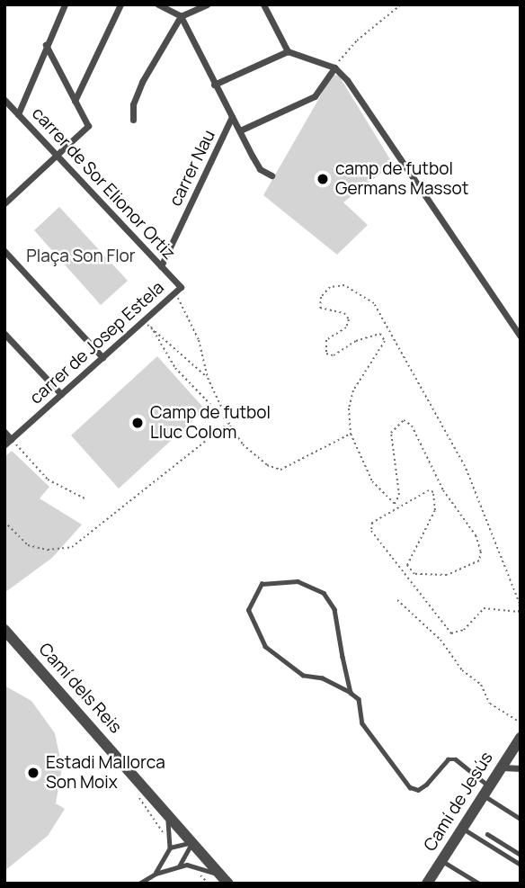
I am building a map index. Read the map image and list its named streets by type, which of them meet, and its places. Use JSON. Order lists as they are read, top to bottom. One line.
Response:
{"streets":{"street":["carrer Nau","carrer de Sor Elionor Ortiz","carrer de Josep Estela","Camí dels Reis","Camí de Jesús"]},"crossings":[["carrer Nau","carrer de Sor Elionor Ortiz"],["carrer de Sor Elionor Ortiz","carrer de Josep Estela"]],"parks":["Plaça Son Flor"],"places":["camp de futbol Germans Massot","Camp de futbol Lluc Colom","Estadi Mallorca Son Moix"]}
